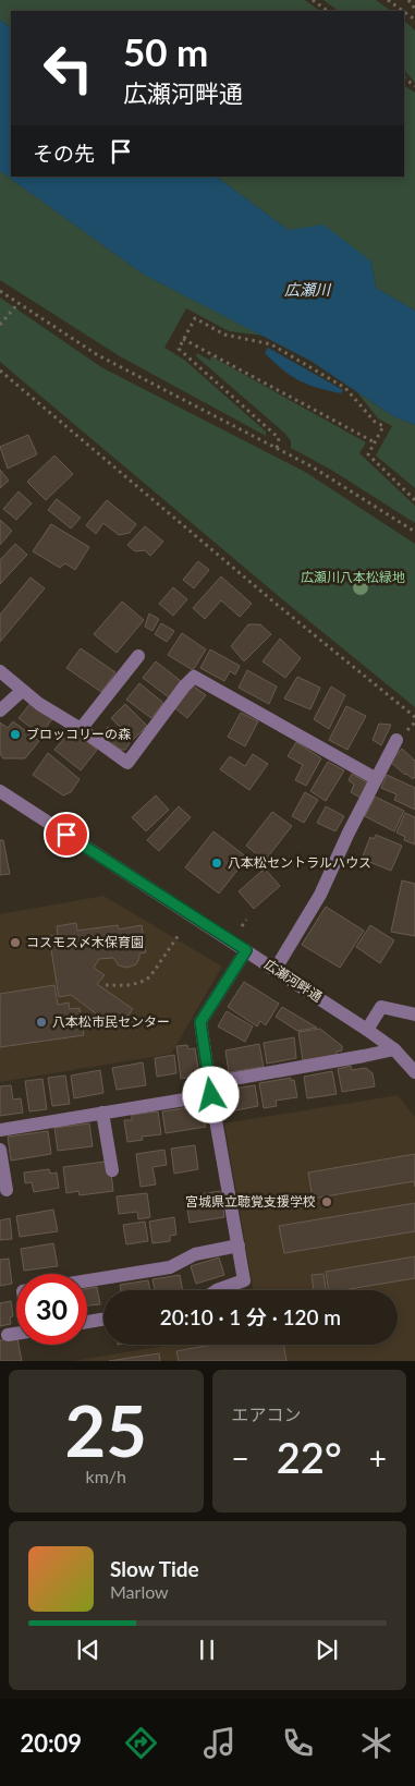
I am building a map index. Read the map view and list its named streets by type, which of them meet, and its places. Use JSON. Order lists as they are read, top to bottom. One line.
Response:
{"streets":{"street":["広瀬河畔通"]},"water":["広瀬川"],"parks":["広瀬川八本松緑地"],"places":["ブロッコリーの森","八本松セントラルハウス","コスモス〆木保育園","八本松市民センター","宮城県立聴覚支援学校"],"page":{"turn":["50 m","広瀬河畔通"],"then":"その先","limit":"30","trip":"20:10 · 1 分 · 120 m","tile":[["25","km/h"],"エアコン"],"heat":["−","22°","+"],"song":["Slow Tide","Marlow"],"tabs":"20:09"}}
